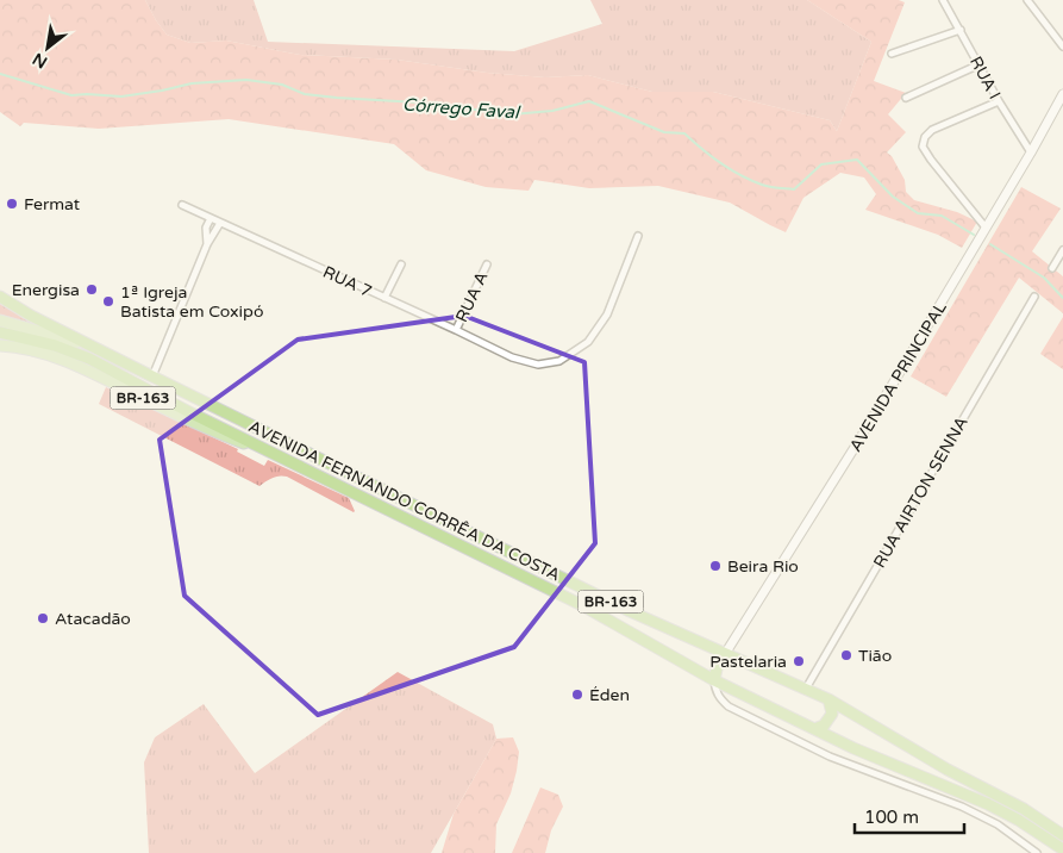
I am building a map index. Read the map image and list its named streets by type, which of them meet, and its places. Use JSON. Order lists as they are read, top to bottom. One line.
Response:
{"streets":{"highway":["BR-163","AVENIDA FERNANDO CORRÊA DA COSTA"],"street":["RUA I","RUA 7","RUA A","AVENIDA PRINCIPAL","RUA AIRTON SENNA"]},"crossings":[["RUA I","AVENIDA PRINCIPAL"],["RUA 7","RUA A"],["AVENIDA PRINCIPAL","AVENIDA FERNANDO CORRÊA DA COSTA"],["BR-163","AVENIDA FERNANDO CORRÊA DA COSTA"],["RUA AIRTON SENNA","AVENIDA FERNANDO CORRÊA DA COSTA"]],"water":["Córrego Faval"],"places":["Fermat","Energisa","1ª Igreja Batista em Coxipó","Beira Rio","Atacadão","Tião","Pastelaria","Éden"],"scale_bar":"100 m","north":"bottom left"}
